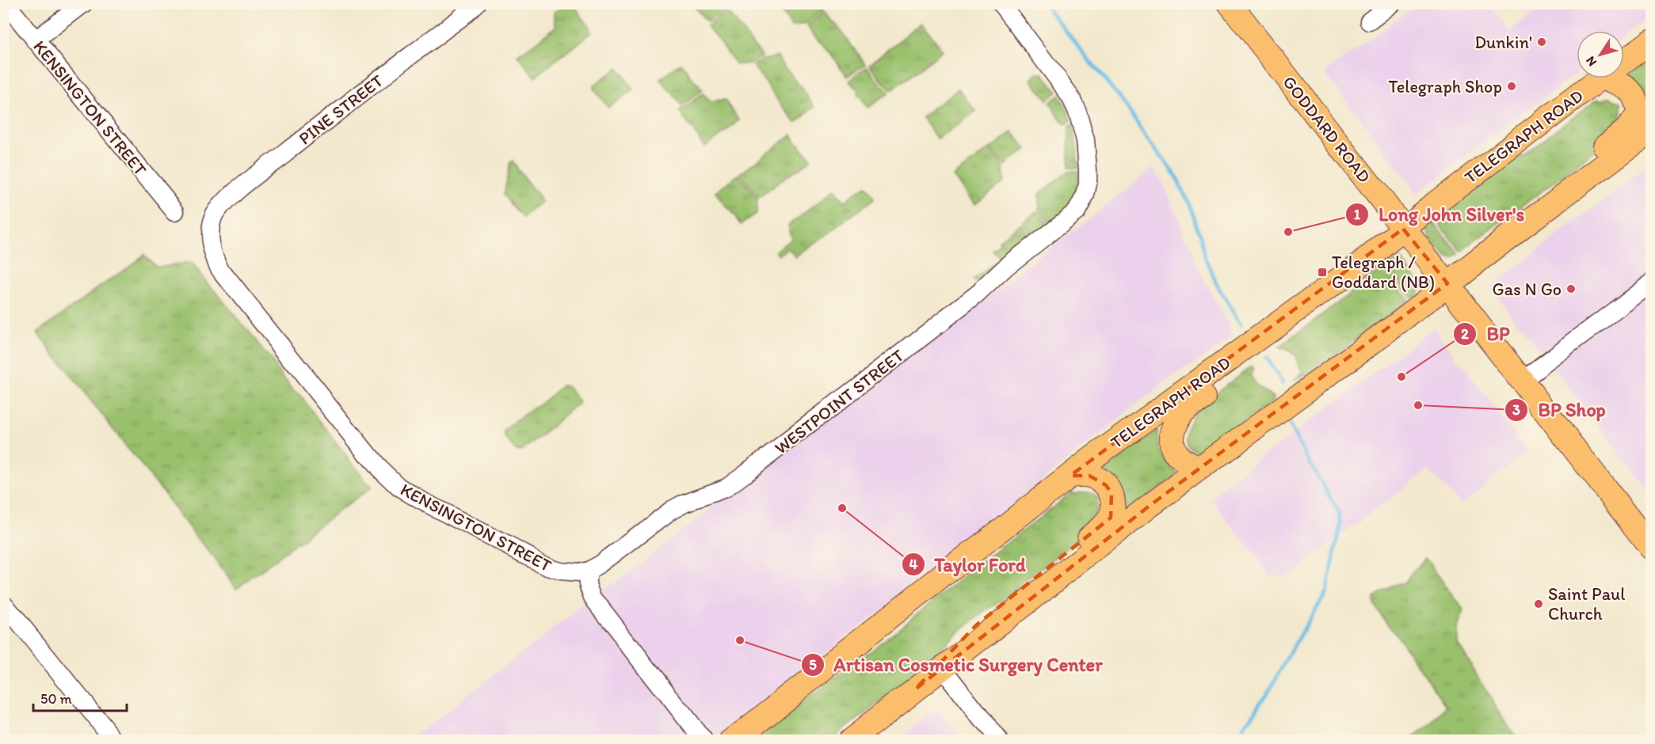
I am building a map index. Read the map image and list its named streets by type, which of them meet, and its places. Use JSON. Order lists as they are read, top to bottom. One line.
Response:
{"streets":{"main road":["GODDARD ROAD","TELEGRAPH ROAD"],"street":["KENSINGTON STREET","PINE STREET","WESTPOINT STREET"]},"crossings":[["KENSINGTON STREET","PINE STREET"],["KENSINGTON STREET","WESTPOINT STREET"],["GODDARD ROAD","TELEGRAPH ROAD"]],"places":{"other":["Dunkin'","Telegraph Shop","Long John Silver's","Gas N Go","BP","BP Shop","Taylor Ford","Saint Paul Church","Artisan Cosmetic Surgery Center"],"transit":["Telegraph / Goddard (NB)"]},"scale_bar":"50 m","north":"bottom left"}
